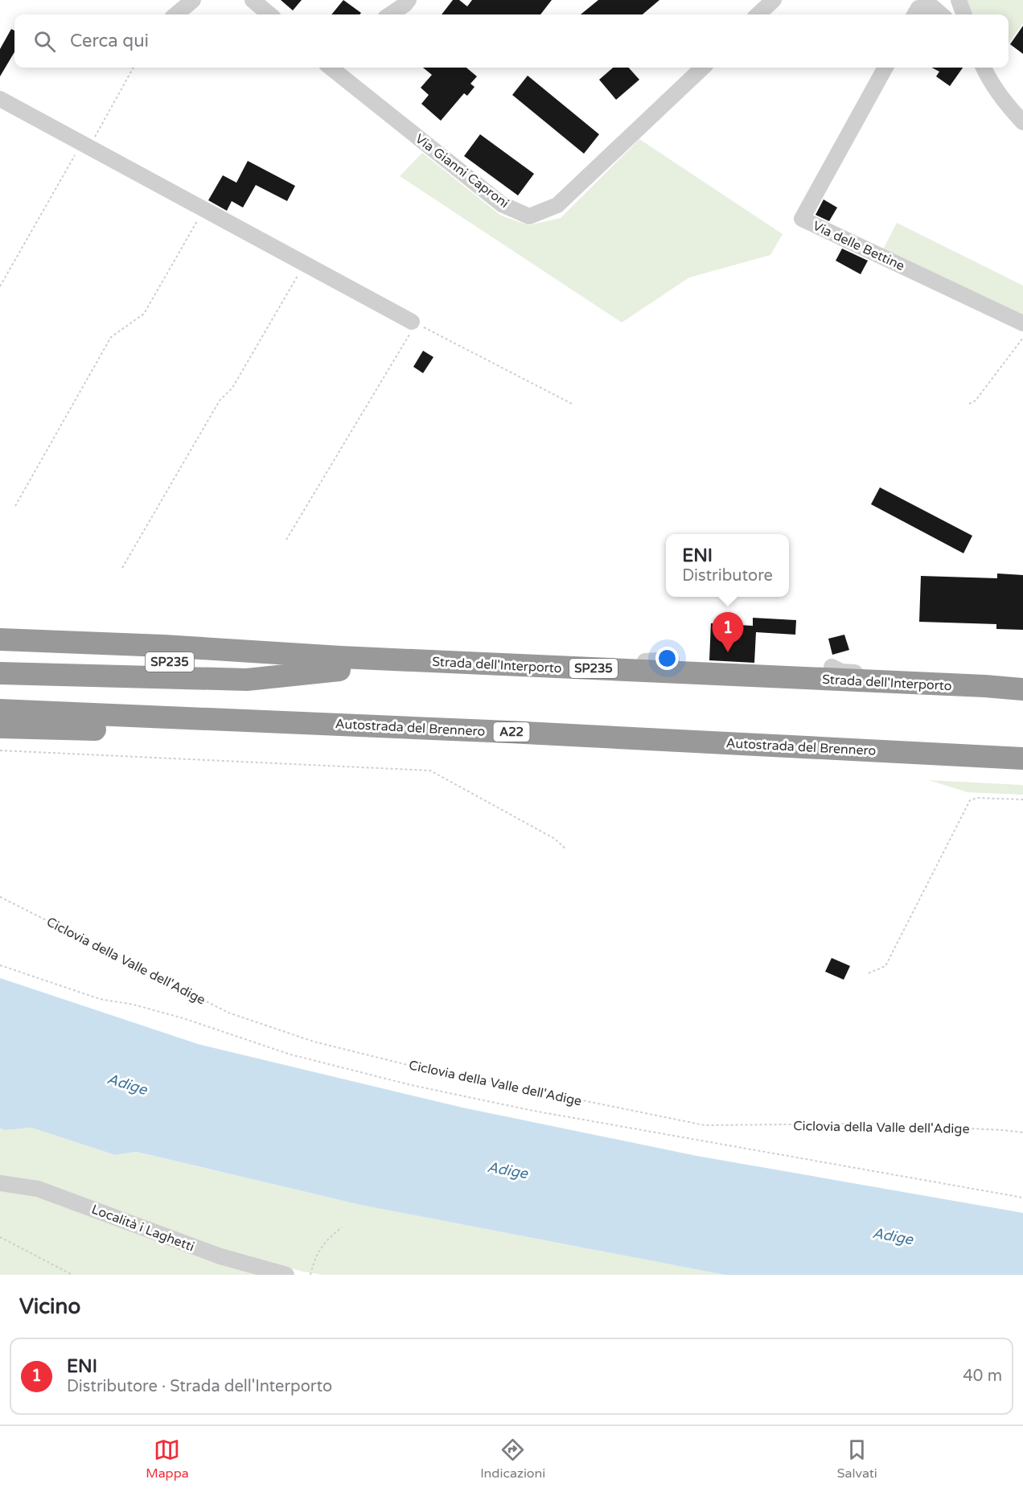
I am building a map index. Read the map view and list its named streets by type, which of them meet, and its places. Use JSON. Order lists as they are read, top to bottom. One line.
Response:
{"streets":{"highway":["SP235","Strada dell'Interporto","Autostrada del Brennero","A22"],"street":["Via Gianni Caproni","Via delle Bettine","Località i Laghetti"],"path":["Ciclovia della Valle dell'Adige"]},"water":["Adige"],"page":{"search":"Cerca qui","popup":["ENI","Distributore"],"pins":"1","heading":"Vicino","list":[{"mark":"1","name":"ENI","note":"Distributore · Strada dell'Interporto","value":"40 m"}],"nav":["Mappa","Indicazioni","Salvati"]}}
